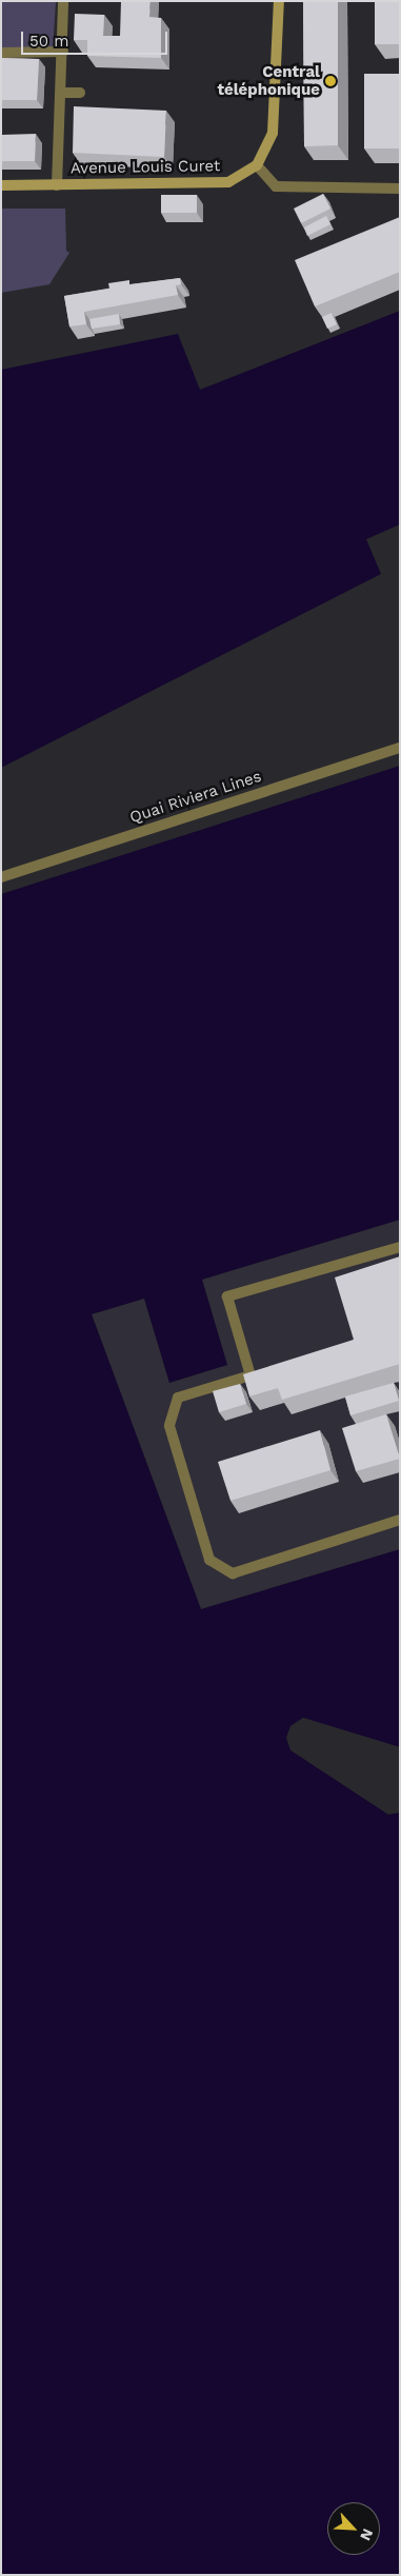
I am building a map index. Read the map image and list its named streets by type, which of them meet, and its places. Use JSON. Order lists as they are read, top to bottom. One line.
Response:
{"streets":{"main road":["Avenue Louis Curet"],"street":["Quai Riviera Lines"]},"places":["Central téléphonique"],"scale_bar":"50 m","north":"bottom right"}
